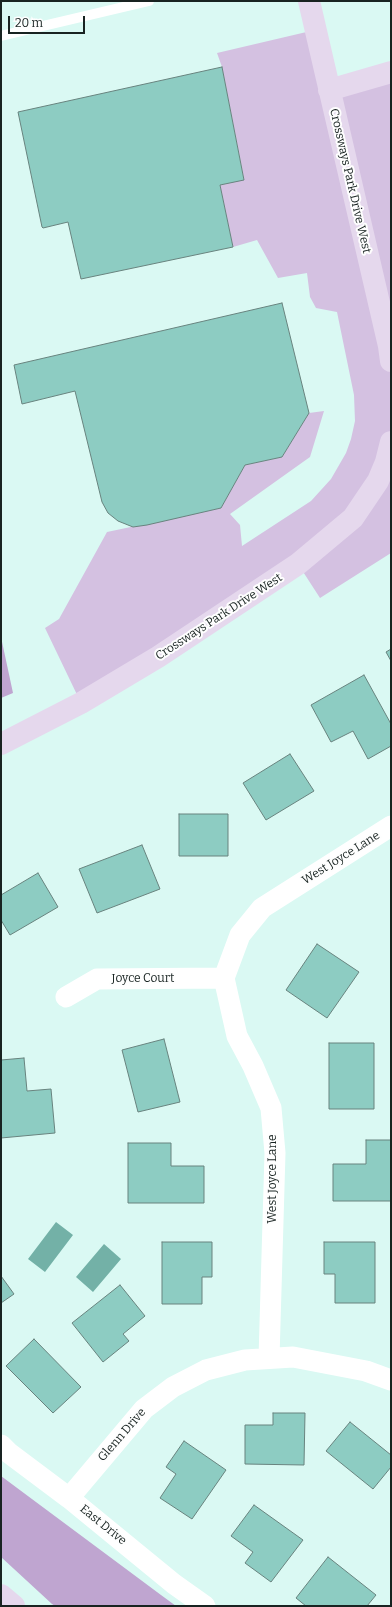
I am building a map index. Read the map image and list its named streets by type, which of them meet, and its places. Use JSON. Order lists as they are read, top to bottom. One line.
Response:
{"streets":{"street":["Crossways Park Drive West","West Joyce Lane","Joyce Court","Glenn Drive","East Drive"]},"crossings":[["West Joyce Lane","Joyce Court"],["West Joyce Lane","Glenn Drive"],["Glenn Drive","East Drive"]],"scale_bar":"20 m"}
